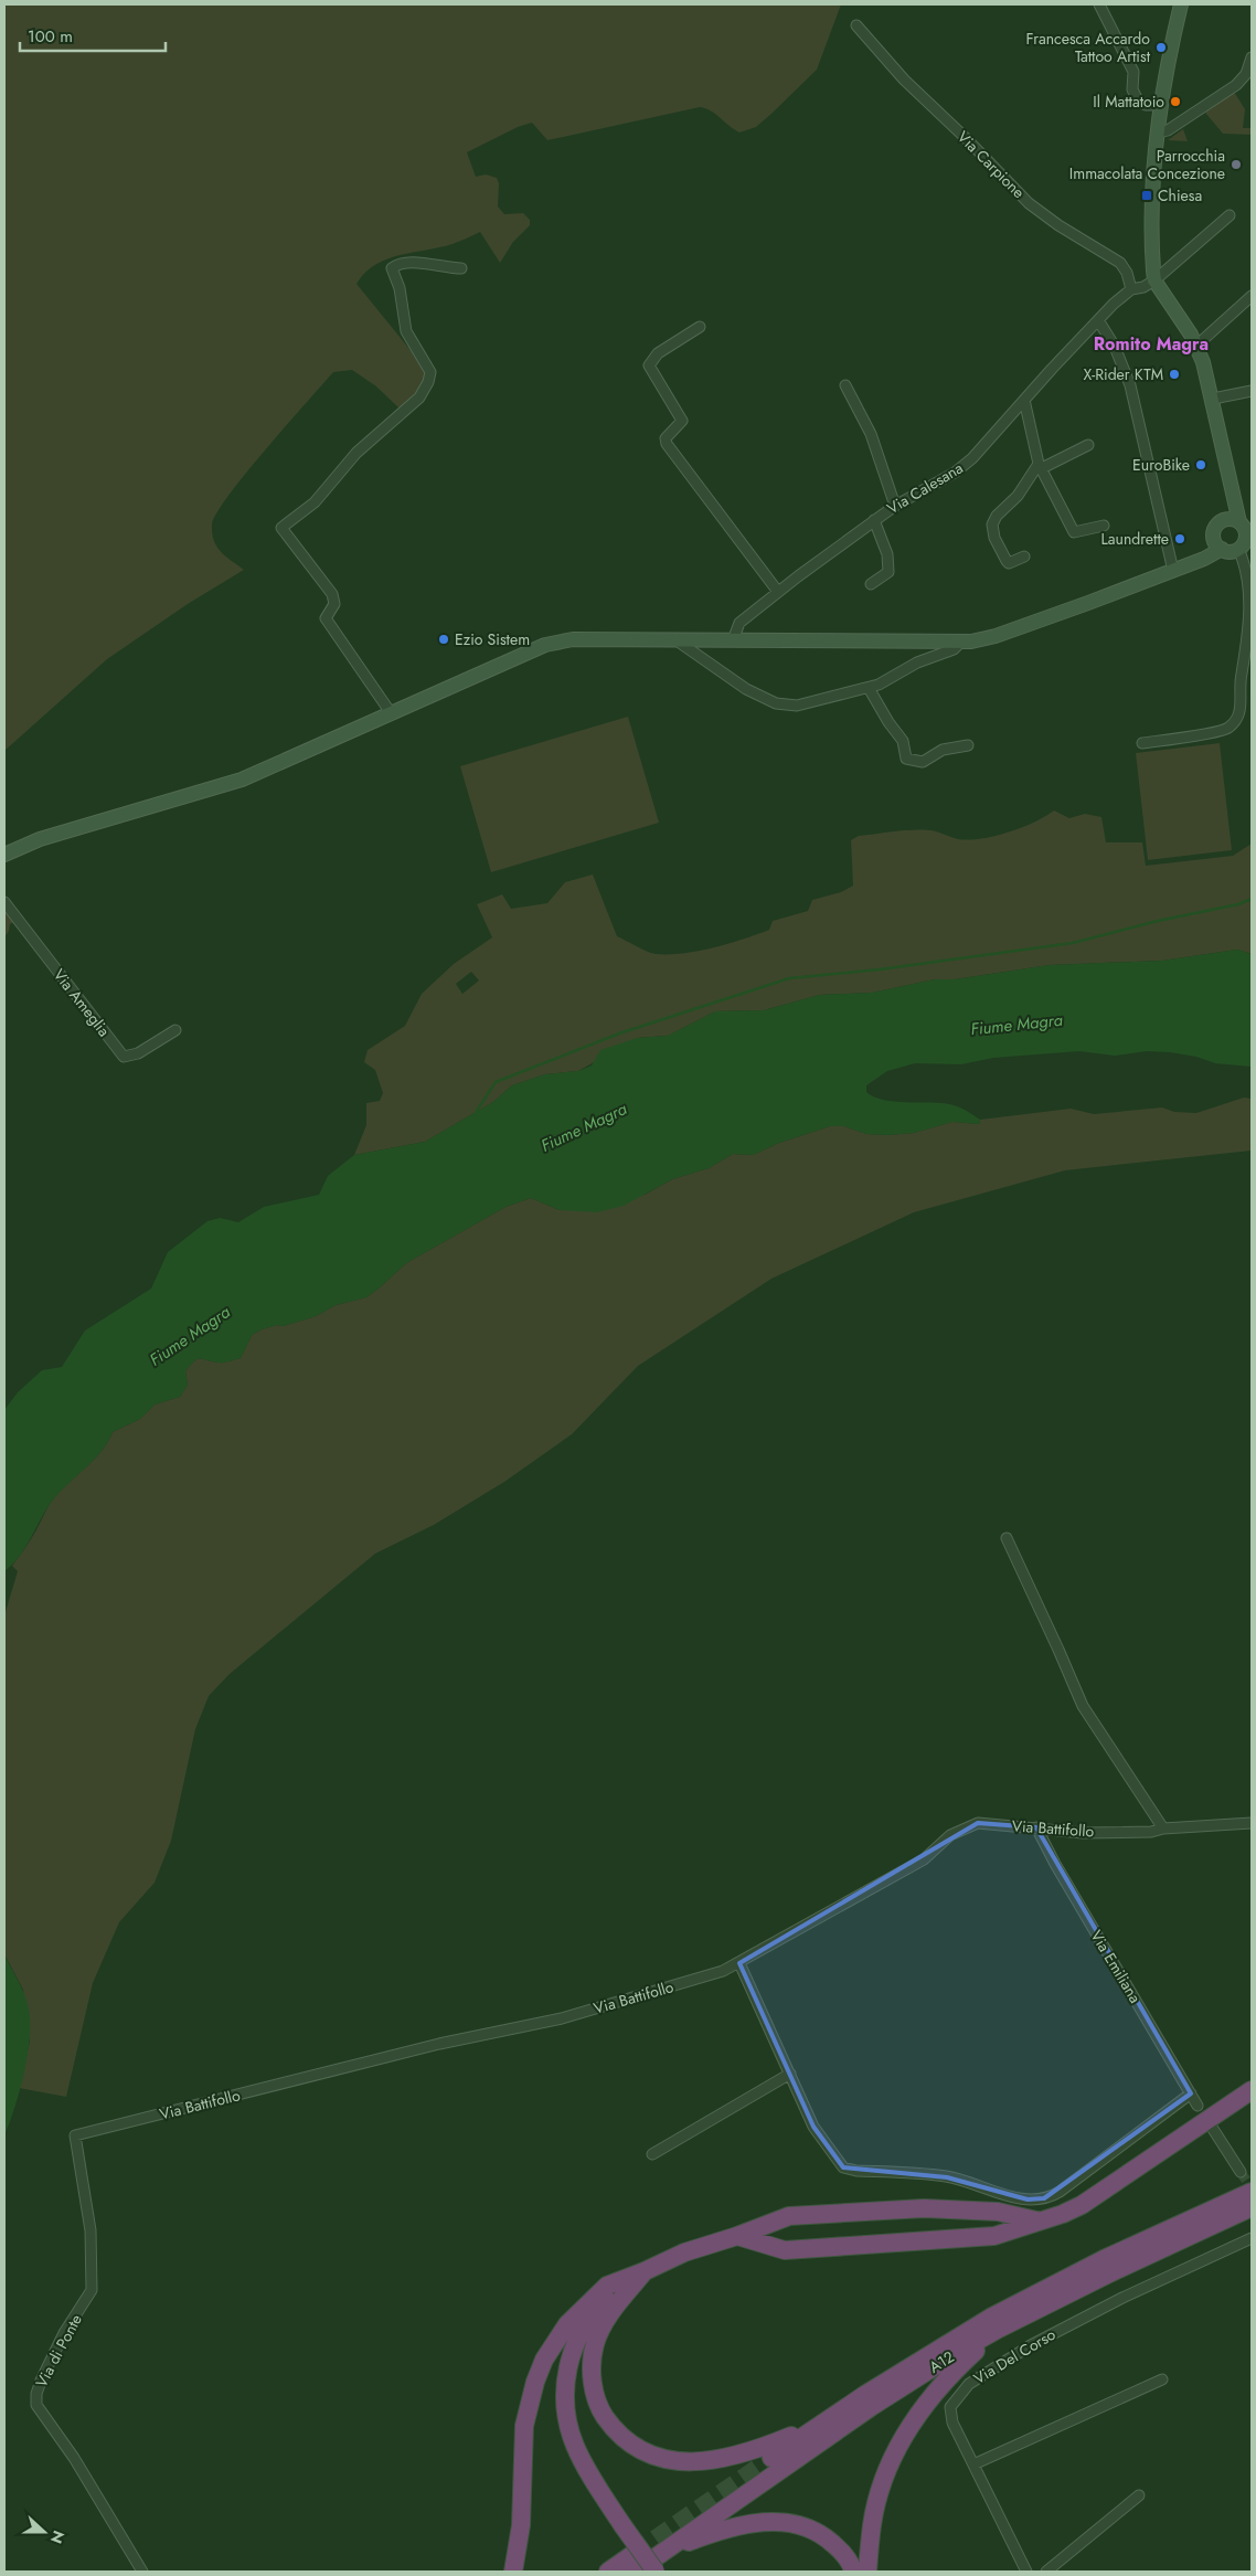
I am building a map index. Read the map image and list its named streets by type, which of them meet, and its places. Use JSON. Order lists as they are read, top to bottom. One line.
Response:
{"streets":{"highway":["A12"],"street":["Via Carpione","Via Calesana","Via Ameglia","Via Battifollo","Via Emiliana","Via di Ponte","Via Del Corso"]},"crossings":[["Via Carpione","Via Calesana"],["Via Battifollo","Via Emiliana"],["Via Battifollo","Via di Ponte"]],"districts":["Romito Magra"],"water":["Fiume Magra"],"places":{"other":["Francesca Accardo Tattoo Artist","Il Mattatoio","Parrocchia Immacolata Concezione","X-Rider KTM","EuroBike","Laundrette","Ezio Sistem"],"transit":["Chiesa"]},"scale_bar":"100 m","north":"right"}
